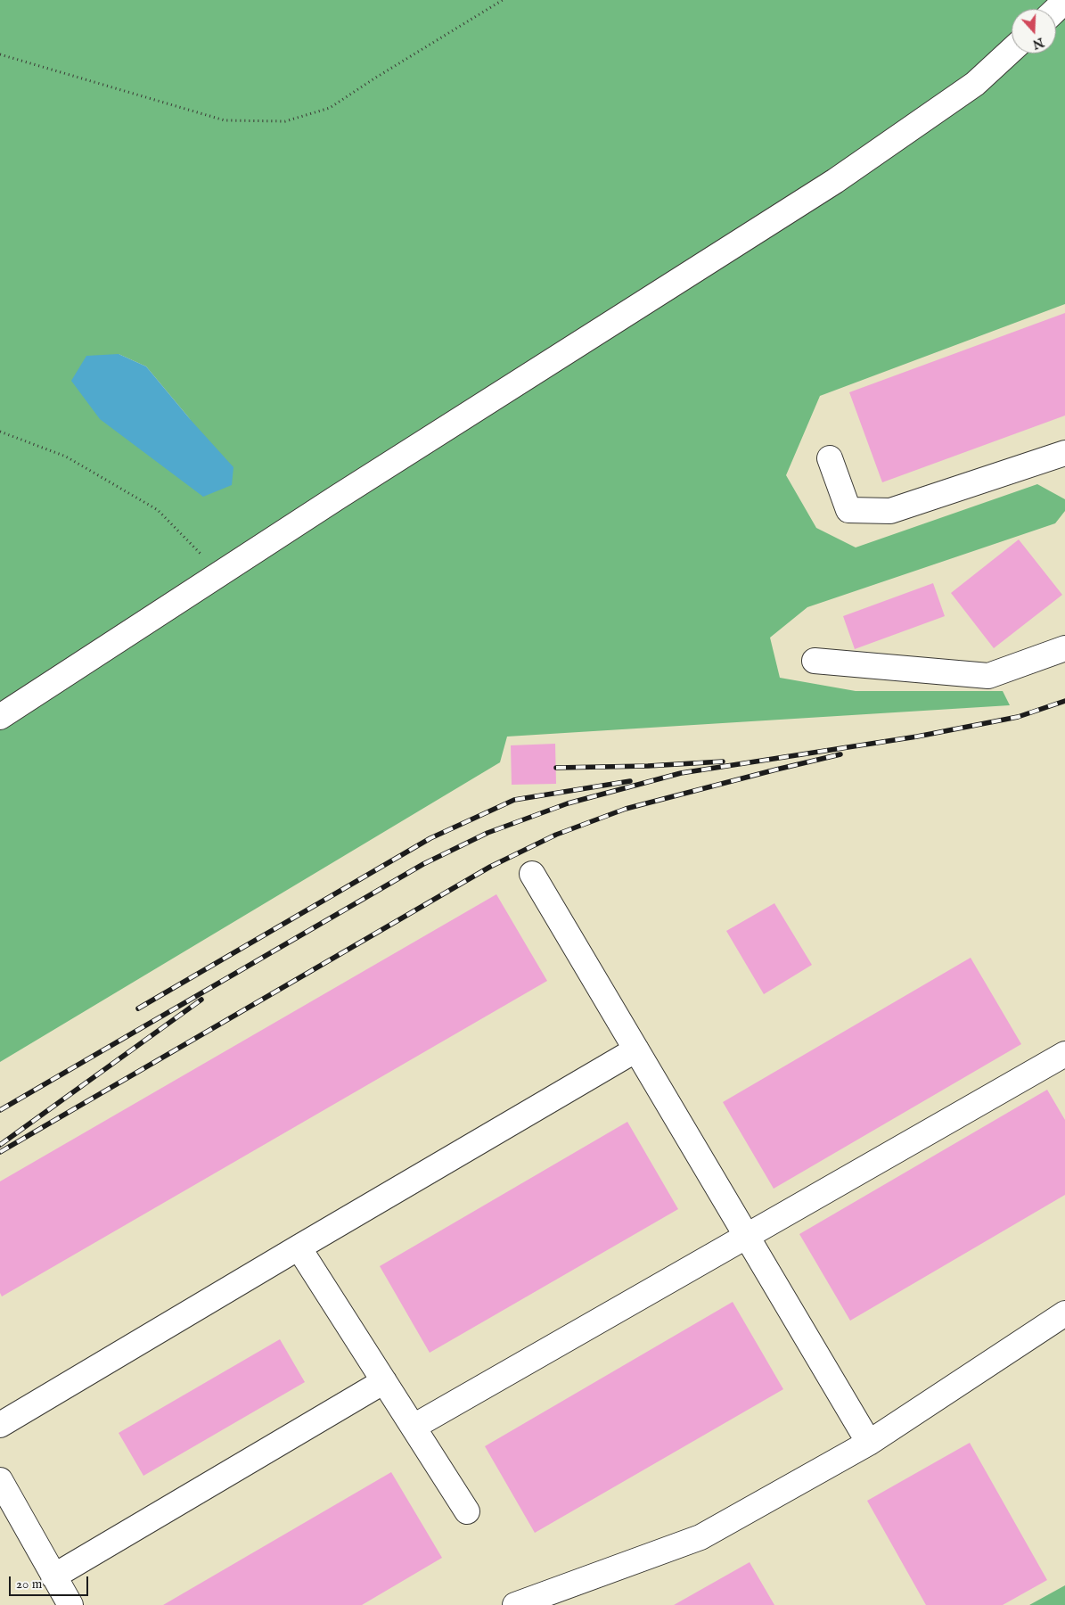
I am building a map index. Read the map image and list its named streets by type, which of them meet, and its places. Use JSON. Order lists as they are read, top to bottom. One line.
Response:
{"scale_bar":"20 m","north":"bottom"}
